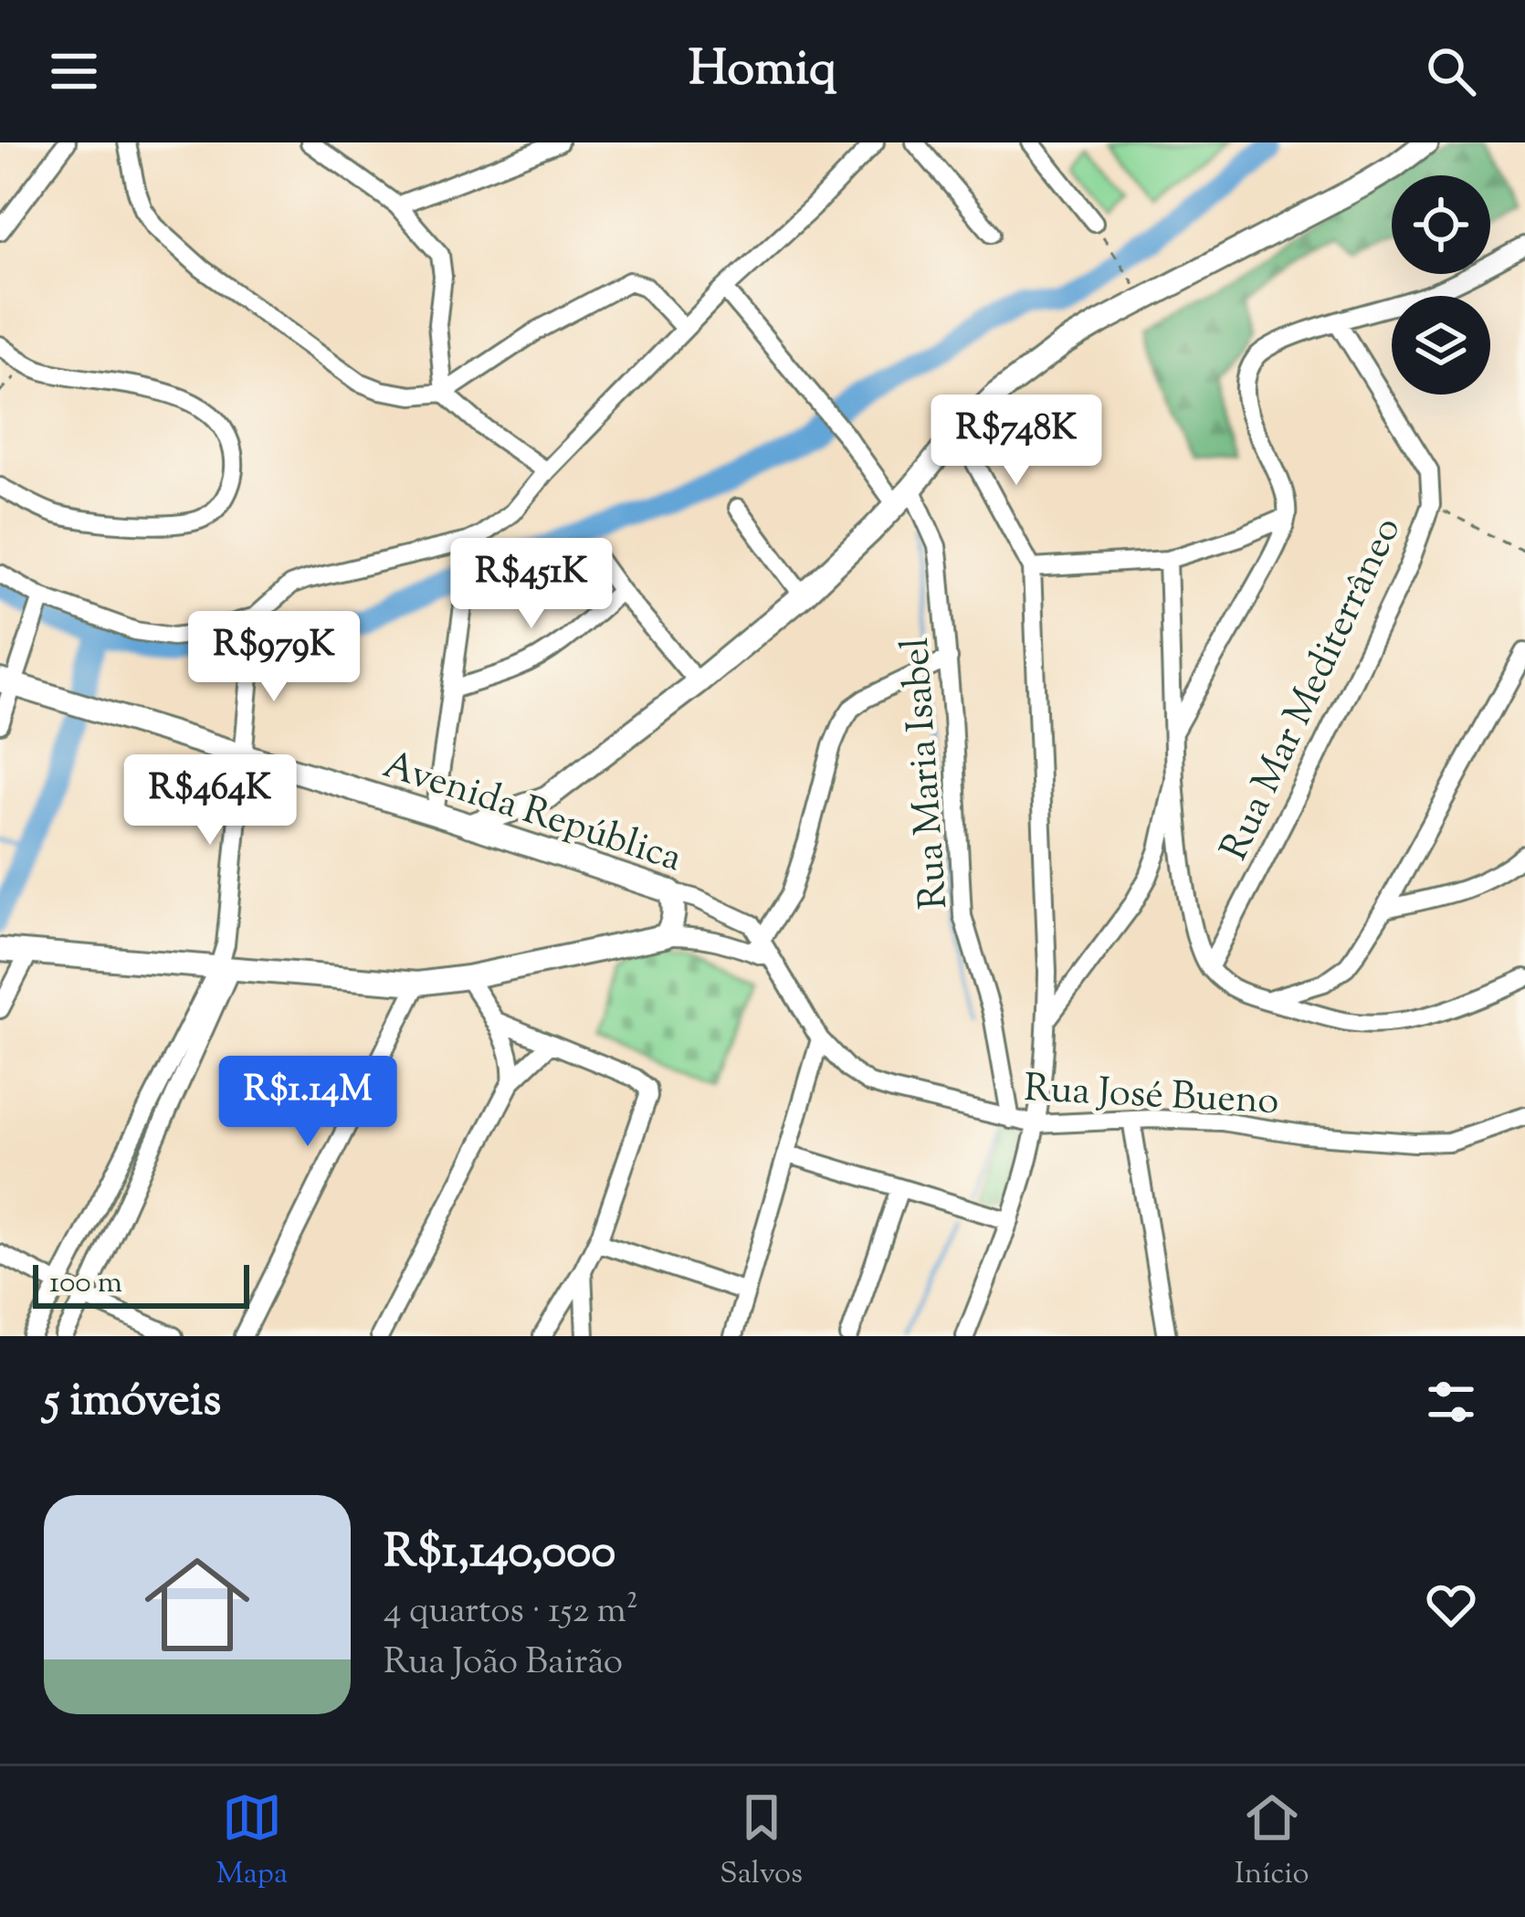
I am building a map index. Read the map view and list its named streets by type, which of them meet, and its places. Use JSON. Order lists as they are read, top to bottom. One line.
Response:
{"streets":{"main road":["Avenida República"],"street":["Rua Mar Mediterrâneo","Rua Maria Isabel","Rua José Bueno"]},"crossings":[["Rua Maria Isabel","Rua José Bueno"],["Avenida República","Rua José Bueno"]],"scale_bar":"100 m","page":{"header":"Homiq","price":["R$748K","R$451K","R$979K","R$464K","R$1.14M"],"scale":"100 m","heading":"5 imóveis","list":[{"name":"R$1,140,000","note":"4 quartos · 152 m² · Rua João Bairão"}],"tabs":["Mapa","Salvos","Início"]}}
